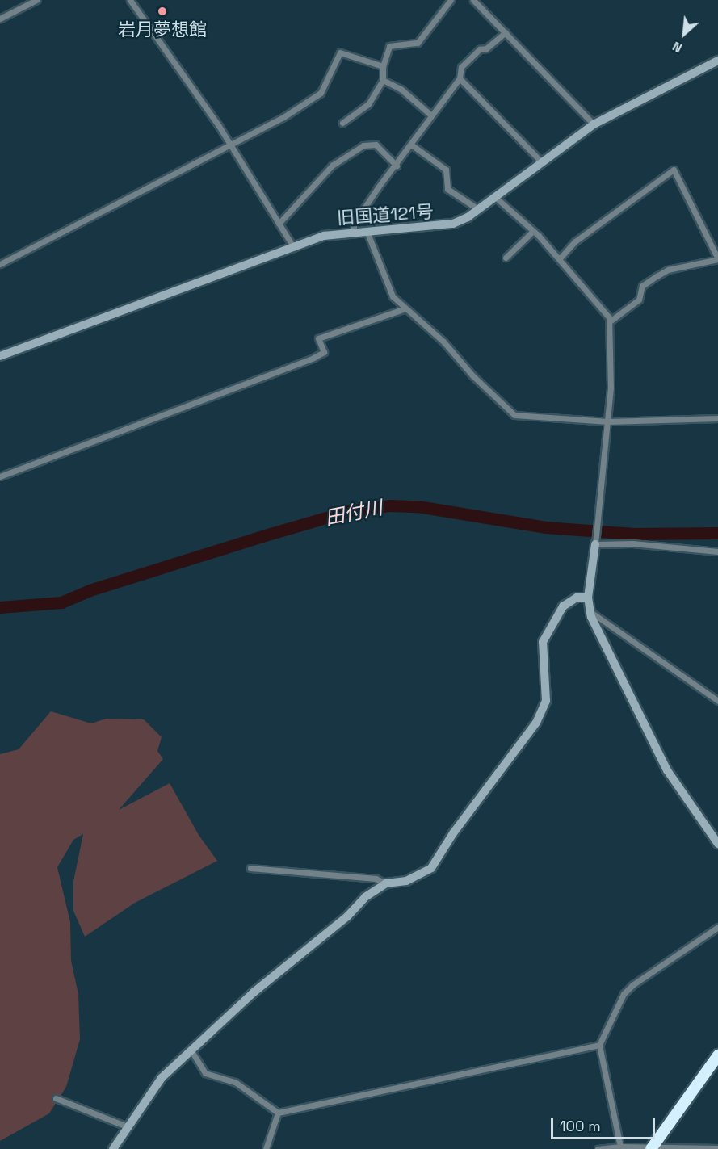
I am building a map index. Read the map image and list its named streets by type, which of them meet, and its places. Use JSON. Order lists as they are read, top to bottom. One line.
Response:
{"streets":{"street":["旧国道121号"]},"water":["田付川"],"places":["岩月夢想館"],"scale_bar":"100 m","north":"bottom left"}
